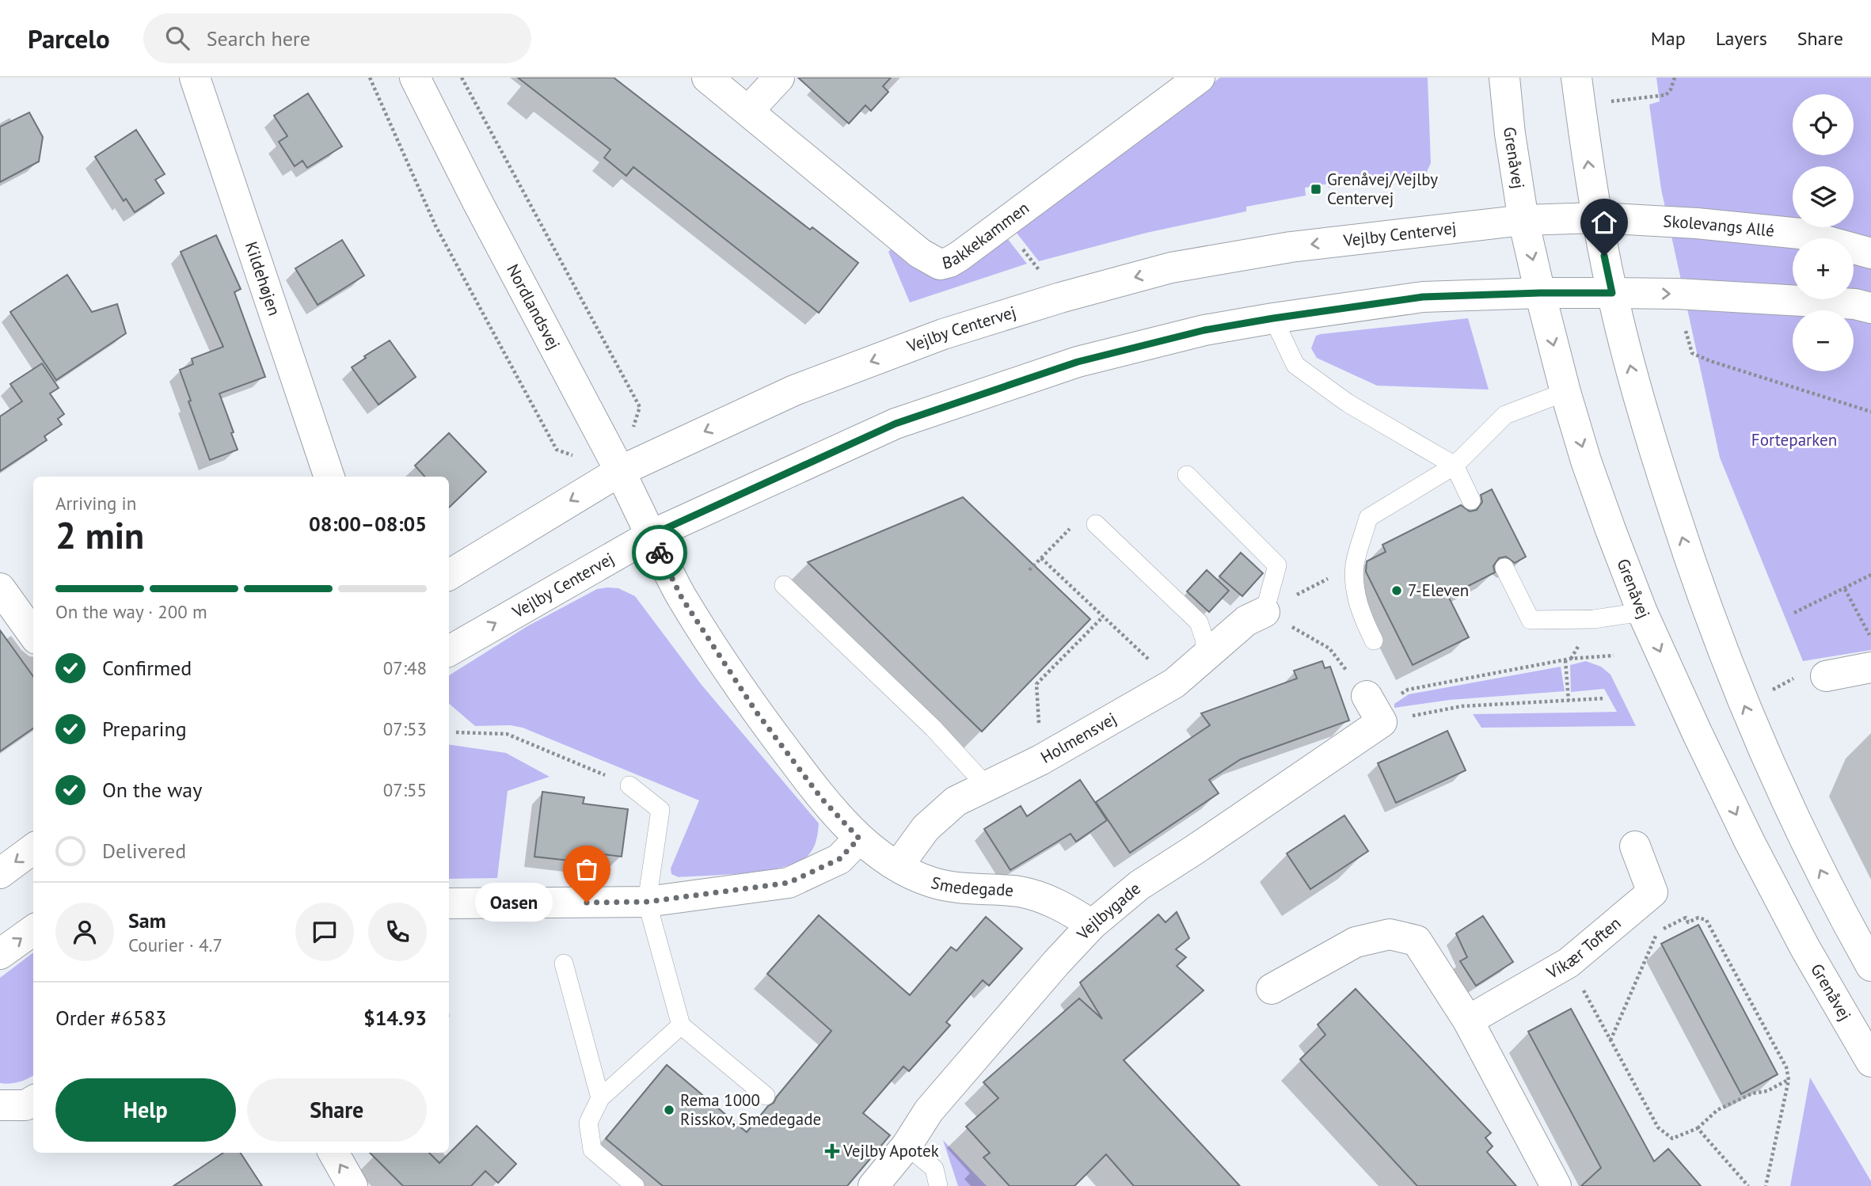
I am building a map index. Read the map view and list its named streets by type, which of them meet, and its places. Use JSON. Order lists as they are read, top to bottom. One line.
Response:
{"streets":{"street":["Grenåvej","Skolevangs Allé","Bakkekammen","Vejlby Centervej","Kildehøjen","Nordlandsvej","Holmensvej","Smedegade","Vejlbygade","Vikær Toften"]},"crossings":[["Grenåvej","Skolevangs Allé"],["Grenåvej","Vejlby Centervej"],["Skolevangs Allé","Vejlby Centervej"],["Vejlby Centervej","Nordlandsvej"],["Vejlby Centervej","Smedegade"],["Nordlandsvej","Smedegade"],["Holmensvej","Smedegade"],["Smedegade","Vejlbygade"]],"parks":["Forteparken"],"places":{"transit":["Grenåvej/Vejlby Centervej"],"other":["7-Eleven","Oasen","Rema 1000 Risskov, Smedegade"],"health":["Vejlby Apotek"]},"page":{"header":"Parcelo","search":"Search here","nav":["Map","Layers","Share"],"map_buttons":["+","−"],"heading":["2 min","Arriving in","08:00–08:05"],"panel":["Sam","Courier · 4.7","Order #6583","$14.93"],"bar":"On the way · 200 m","list":[["Confirmed","07:48"],["Preparing","07:53"],["On the way","07:55"],"Delivered"],"bubble":"Oasen","buttons":["Help","Share"]}}
